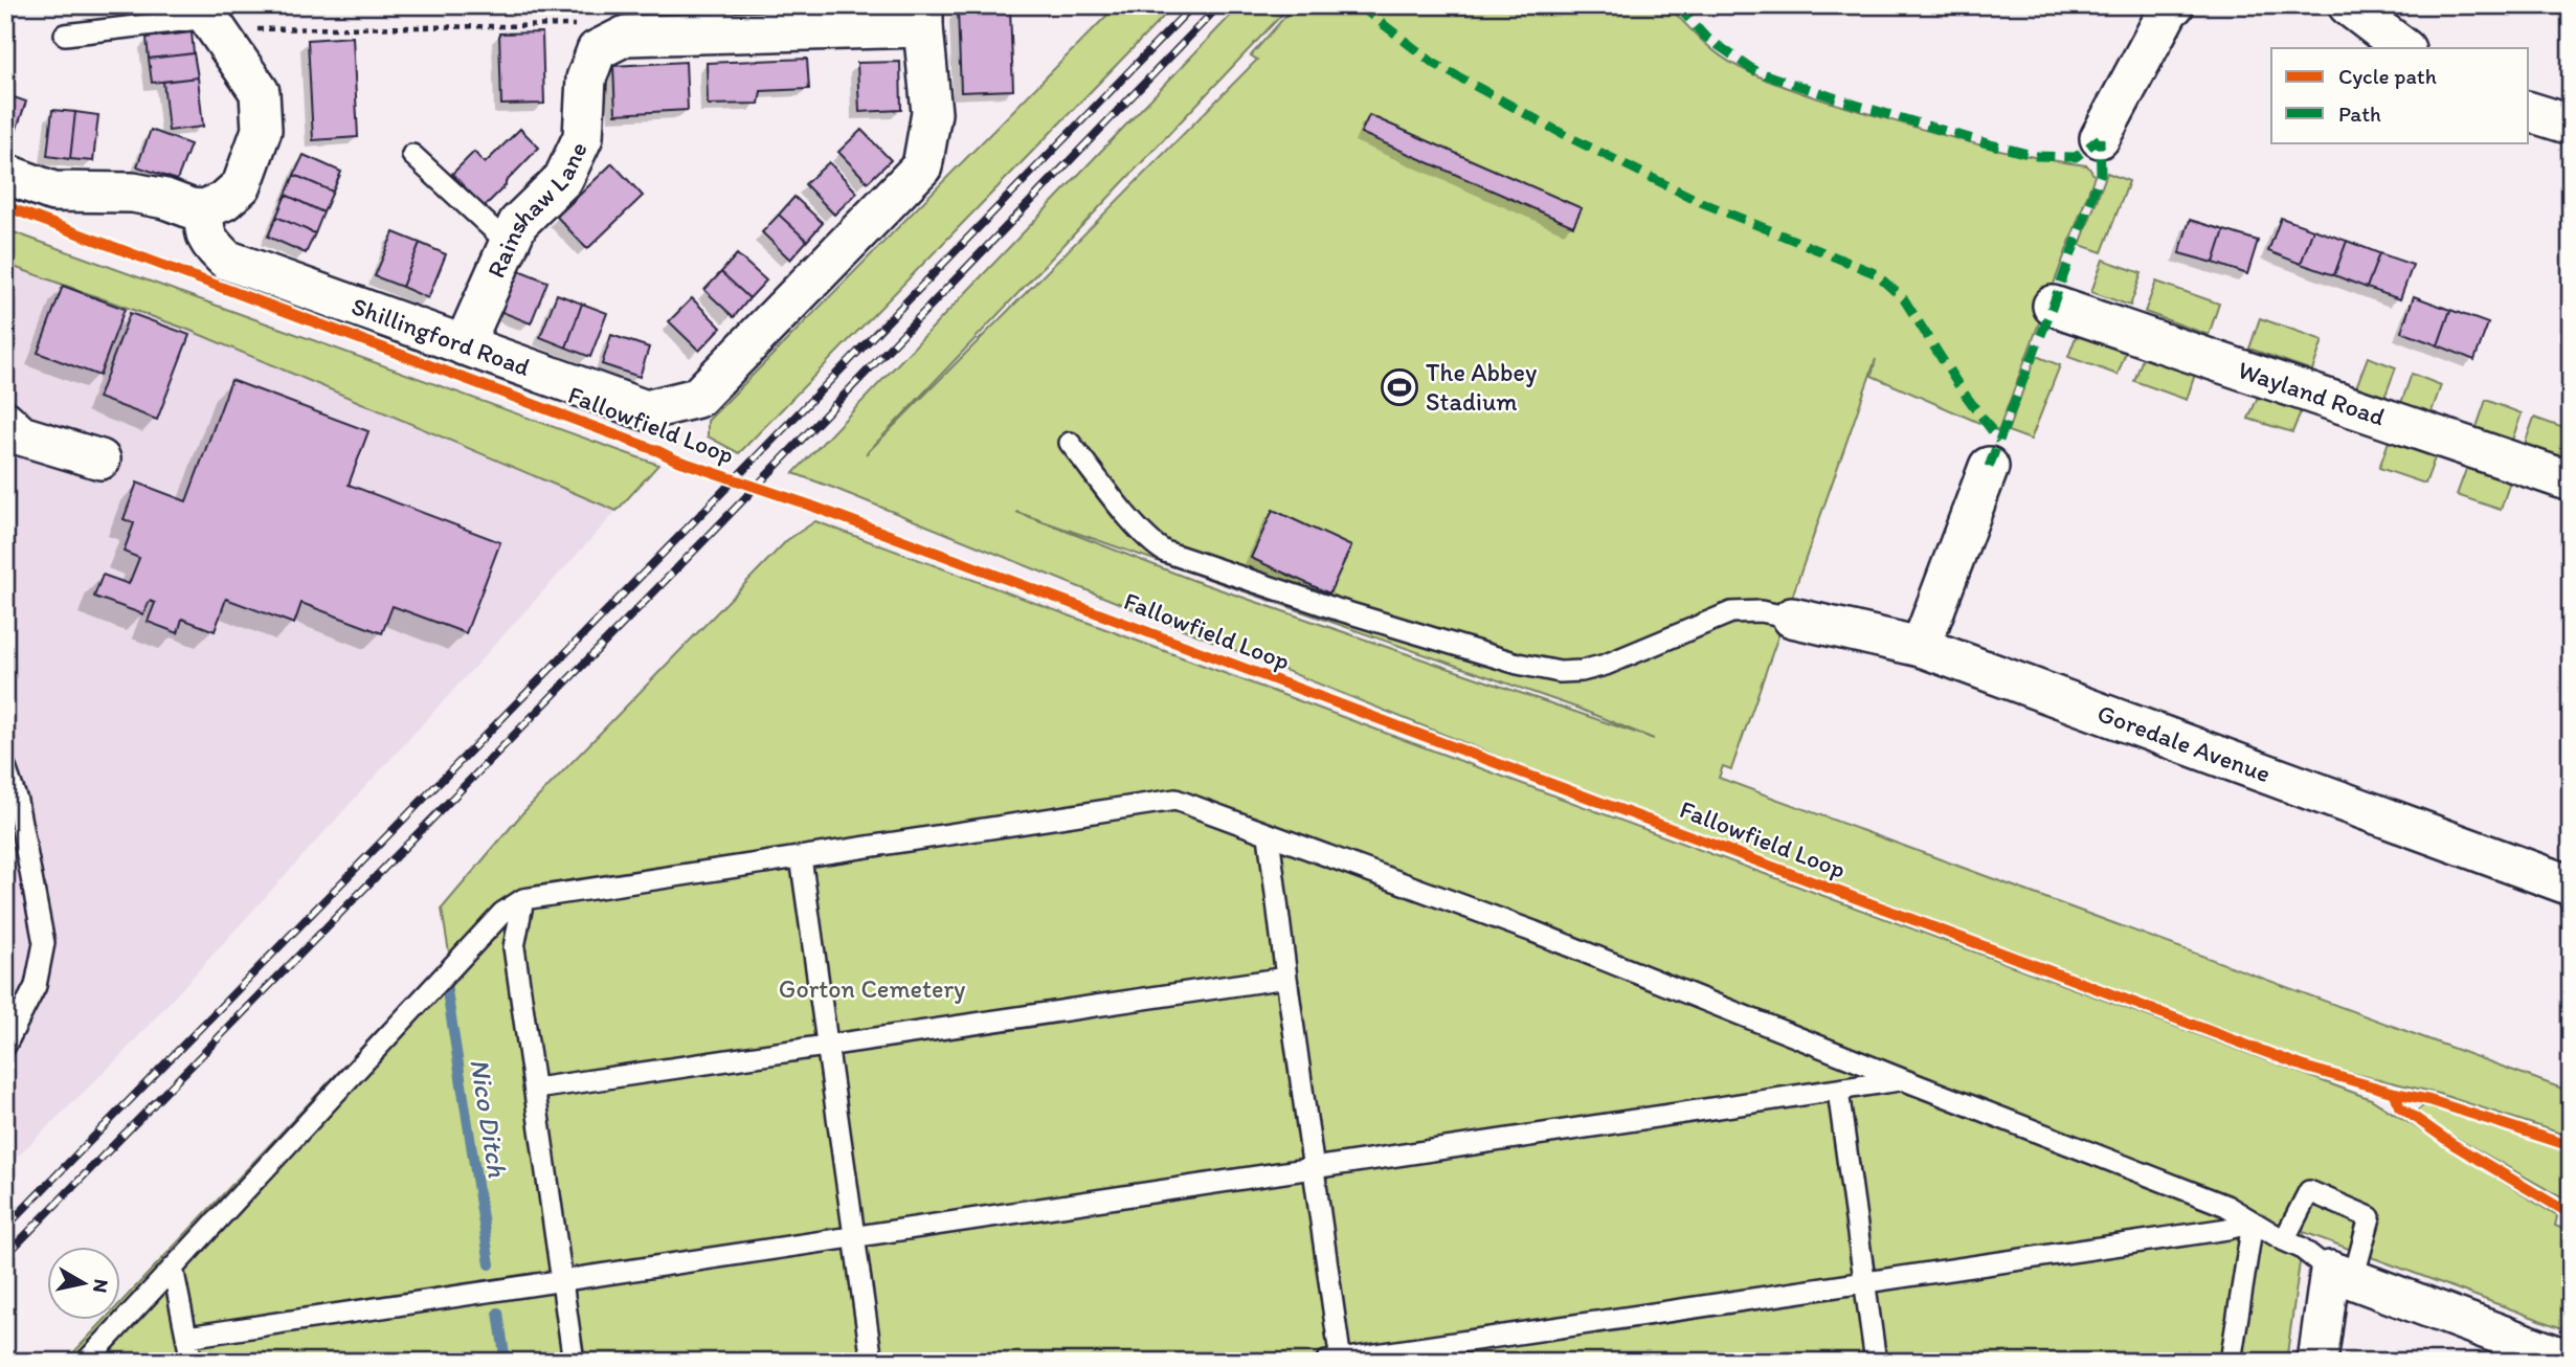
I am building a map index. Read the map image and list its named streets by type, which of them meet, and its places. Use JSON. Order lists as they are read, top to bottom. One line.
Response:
{"streets":{"street":["Rainshaw Lane","Shillingford Road","Wayland Road","Goredale Avenue"],"cycle path":["Fallowfield Loop"]},"crossings":[["Rainshaw Lane","Shillingford Road"]],"water":["Nico Ditch"],"parks":["Gorton Cemetery"],"places":{"sports":["The Abbey Stadium"]},"legend":["Cycle path","Path"],"north":"right"}
